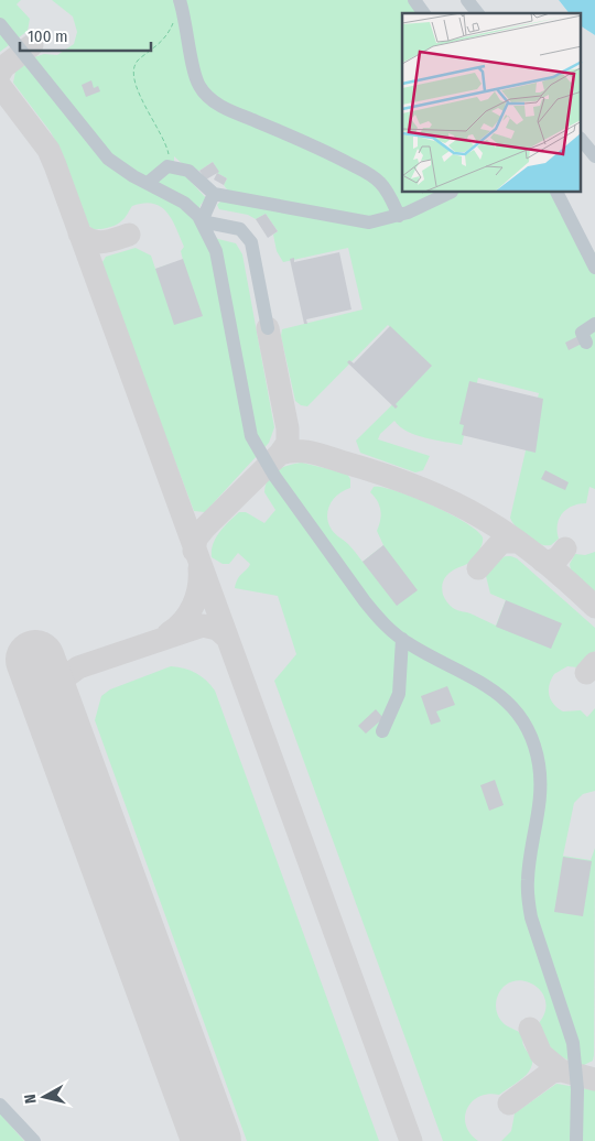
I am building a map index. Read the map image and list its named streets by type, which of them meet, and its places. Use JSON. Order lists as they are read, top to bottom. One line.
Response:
{"scale_bar":"100 m","north":"left"}
